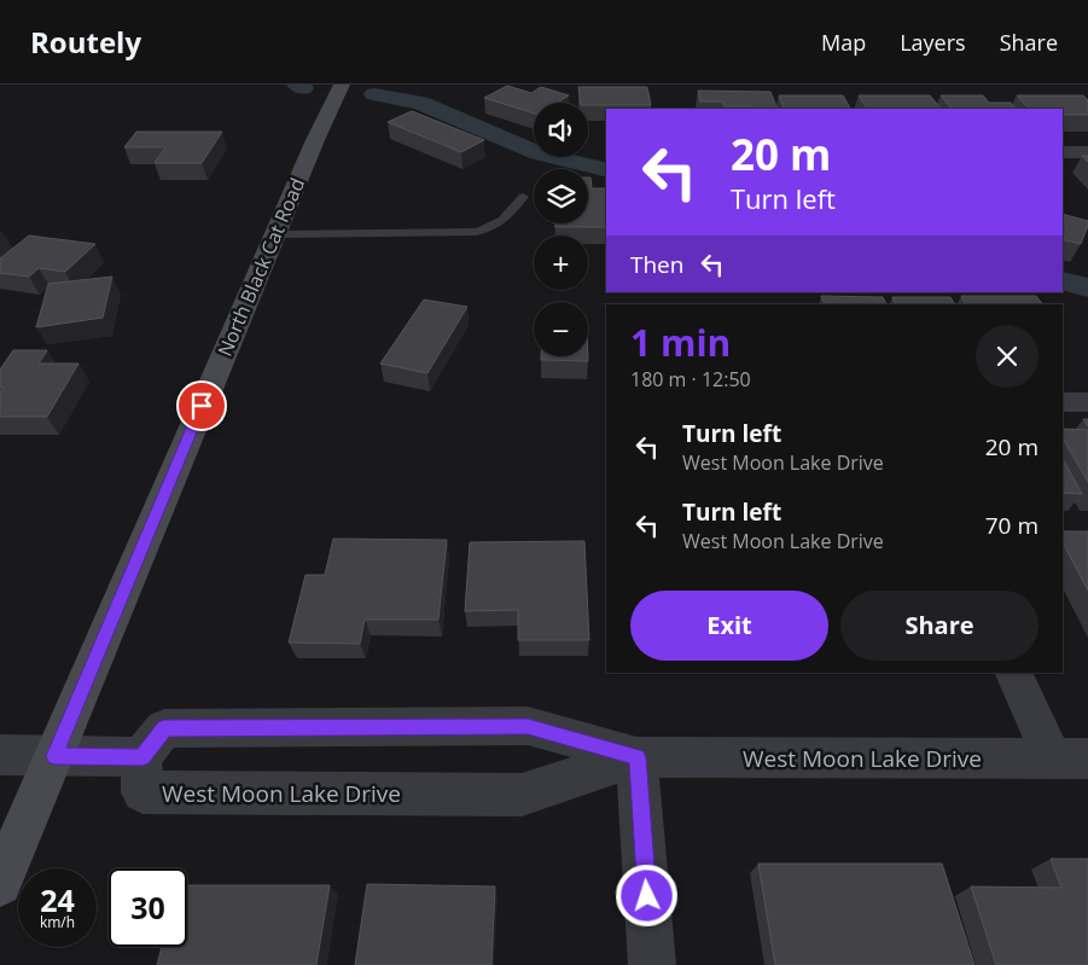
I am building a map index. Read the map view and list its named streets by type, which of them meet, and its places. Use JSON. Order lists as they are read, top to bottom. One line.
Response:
{"streets":{"main road":["North Black Cat Road"],"street":["West Moon Lake Drive"]},"page":{"header":"Routely","nav":["Map","Layers","Share"],"map_buttons":["+","−"],"turn":["20 m","Turn left"],"then":"Then","heading":["1 min","180 m · 12:50"],"list":[{"name":"Turn left","note":"West Moon Lake Drive","value":"20 m"},{"name":"Turn left","note":"West Moon Lake Drive","value":"70 m"}],"buttons":["Exit","Share"],"speed":"24 km/h","limit":"30"}}
